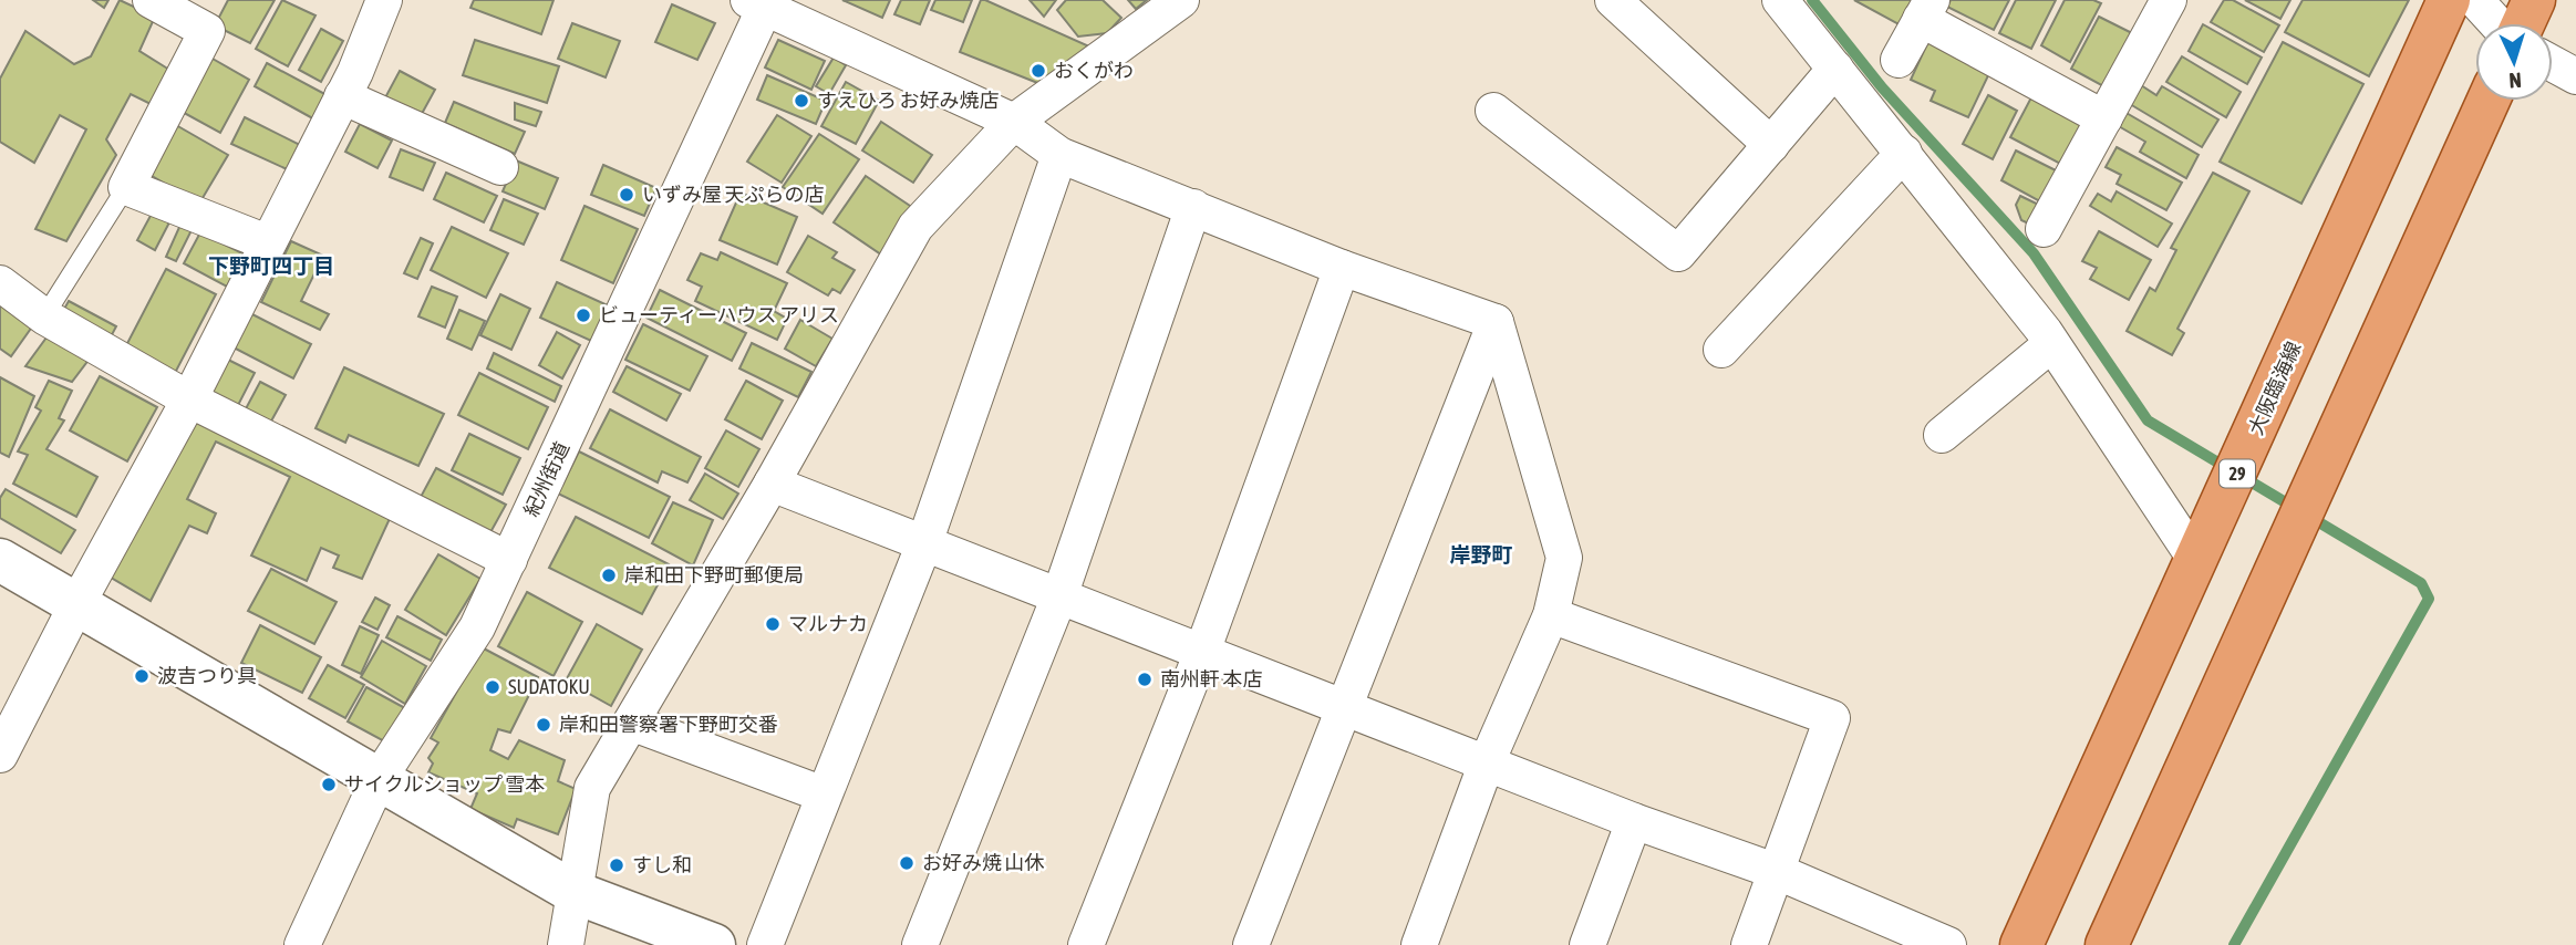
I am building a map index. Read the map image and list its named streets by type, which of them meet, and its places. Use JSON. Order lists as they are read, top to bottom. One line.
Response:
{"streets":{"main road":["大阪臨海線","29"],"street":["紀州街道"]},"districts":["下野町四丁目","岸野町"],"places":["おくがわ","すえひろ お好み焼店","いずみ屋 天ぷらの店","ビューティーハウス アリス","岸和田下野町郵便局","マルナカ","波吉つり具","南州軒 本店","SUDATOKU","岸和田警察署下野町交番","サイクルショップ 雪本","お好み焼 山休","すし和"],"north":"bottom"}
